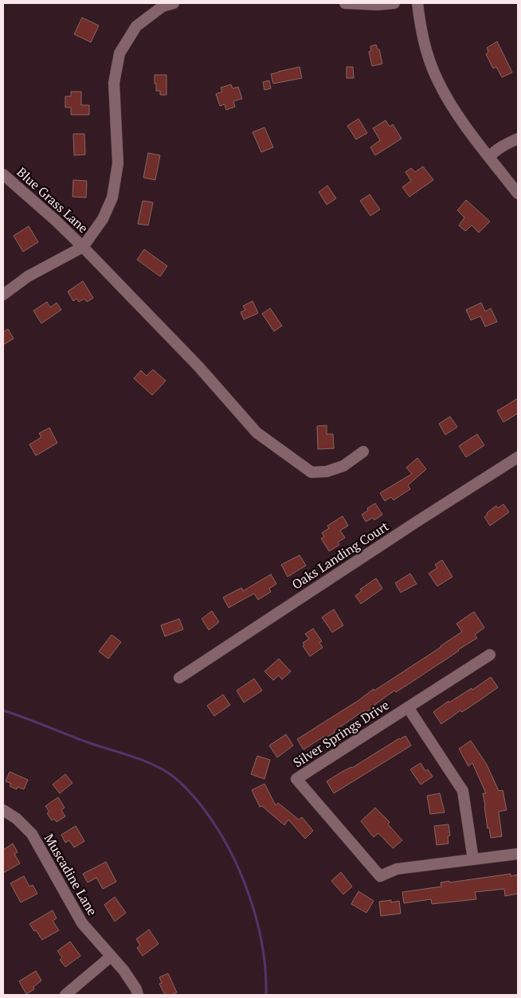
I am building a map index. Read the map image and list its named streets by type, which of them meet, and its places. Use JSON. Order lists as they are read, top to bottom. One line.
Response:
{"streets":{"street":["Blue Grass Lane","Oaks Landing Court","Silver Springs Drive","Muscadine Lane"]}}
